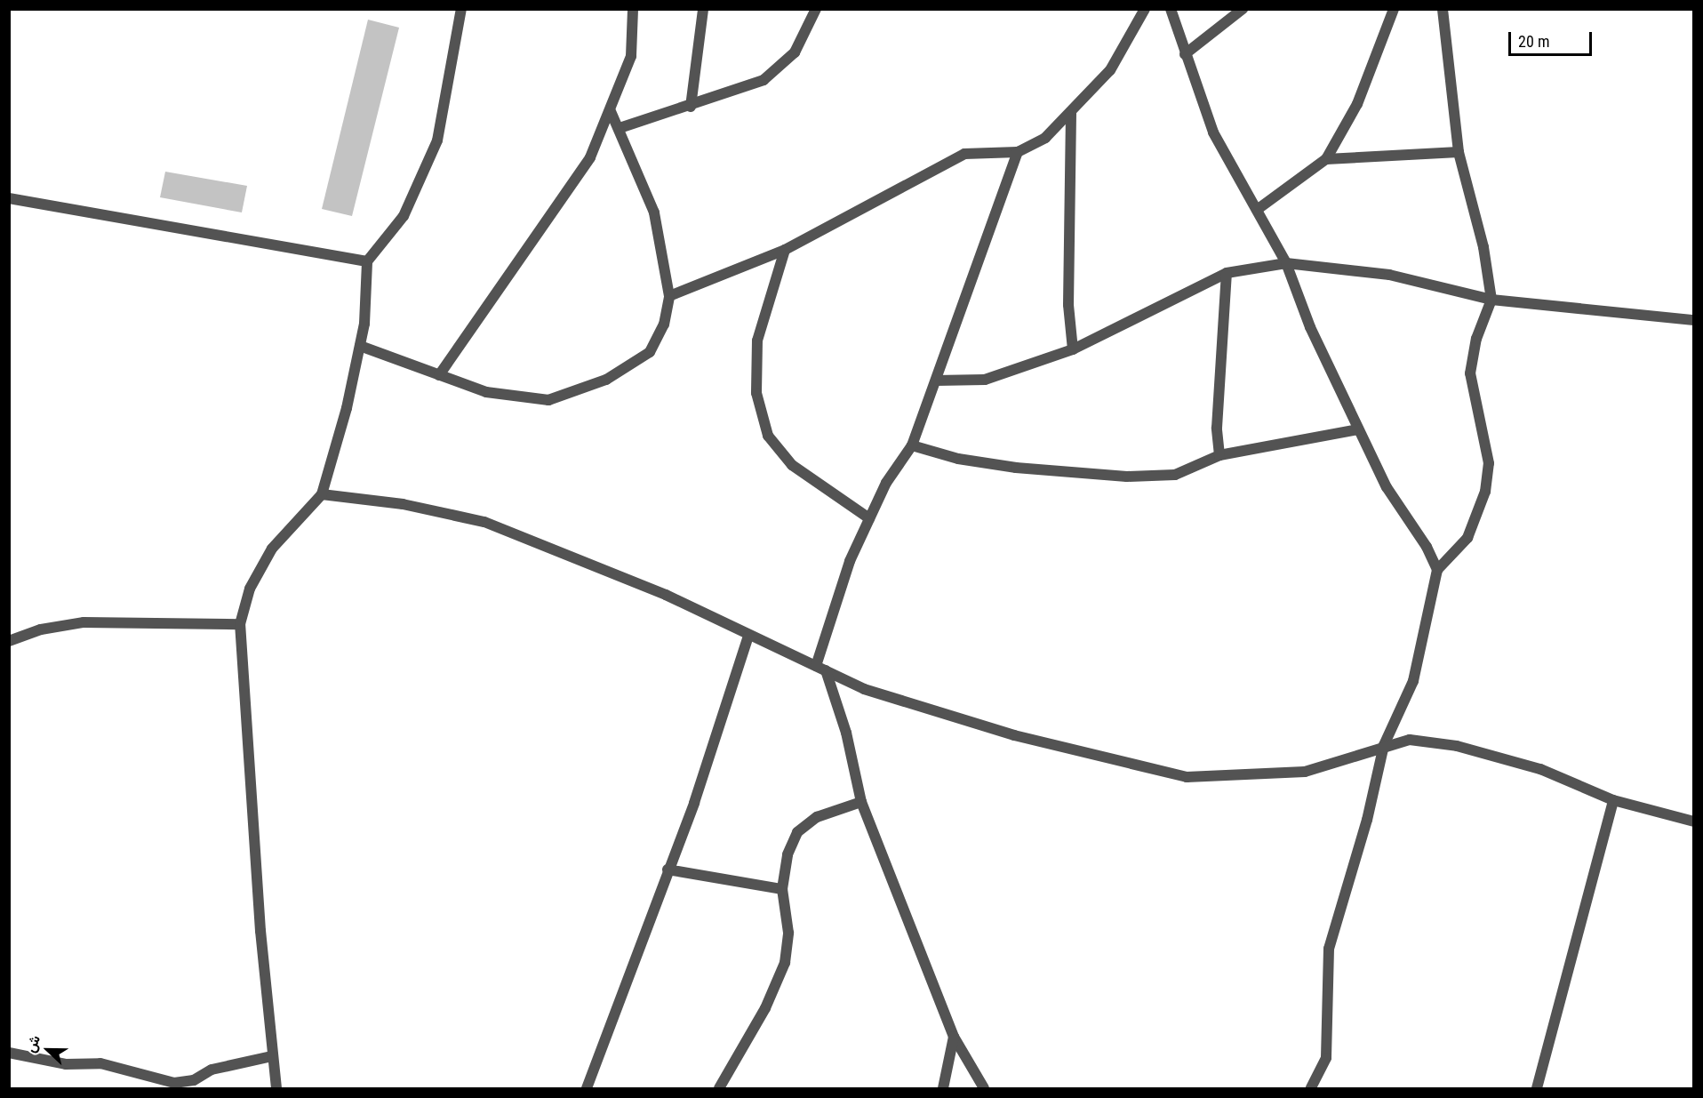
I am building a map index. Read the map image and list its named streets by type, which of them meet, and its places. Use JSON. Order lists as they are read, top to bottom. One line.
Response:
{"scale_bar":"20 m","north":"left"}
